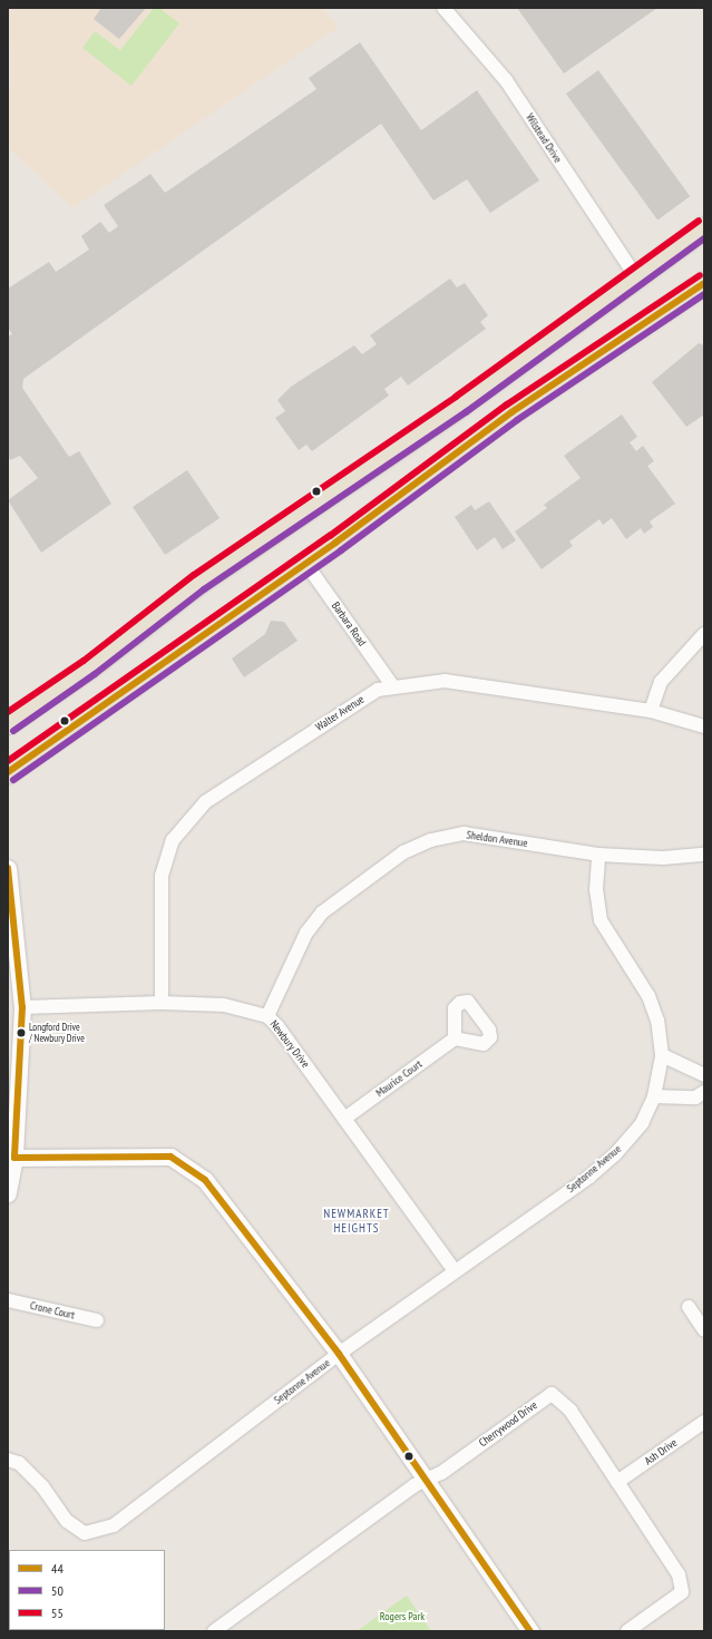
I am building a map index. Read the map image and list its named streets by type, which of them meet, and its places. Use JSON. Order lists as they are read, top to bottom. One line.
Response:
{"streets":{"street":["Wilstead Drive","Barbara Road","Walter Avenue","Sheldon Avenue","Newbury Drive","Maurice Court","Septonne Avenue","Crone Court","Cherrywood Drive","Ash Drive"]},"crossings":[["Barbara Road","Walter Avenue"],["Walter Avenue","Newbury Drive"],["Sheldon Avenue","Newbury Drive"],["Sheldon Avenue","Septonne Avenue"],["Newbury Drive","Maurice Court"],["Newbury Drive","Septonne Avenue"],["Cherrywood Drive","Ash Drive"]],"districts":["NEWMARKET HEIGHTS"],"parks":["Rogers Park"],"places":["Longford Drive / Newbury Drive"],"lines":["transit line 55","transit line 50","transit line 44"],"legend":["44","50","55"]}
